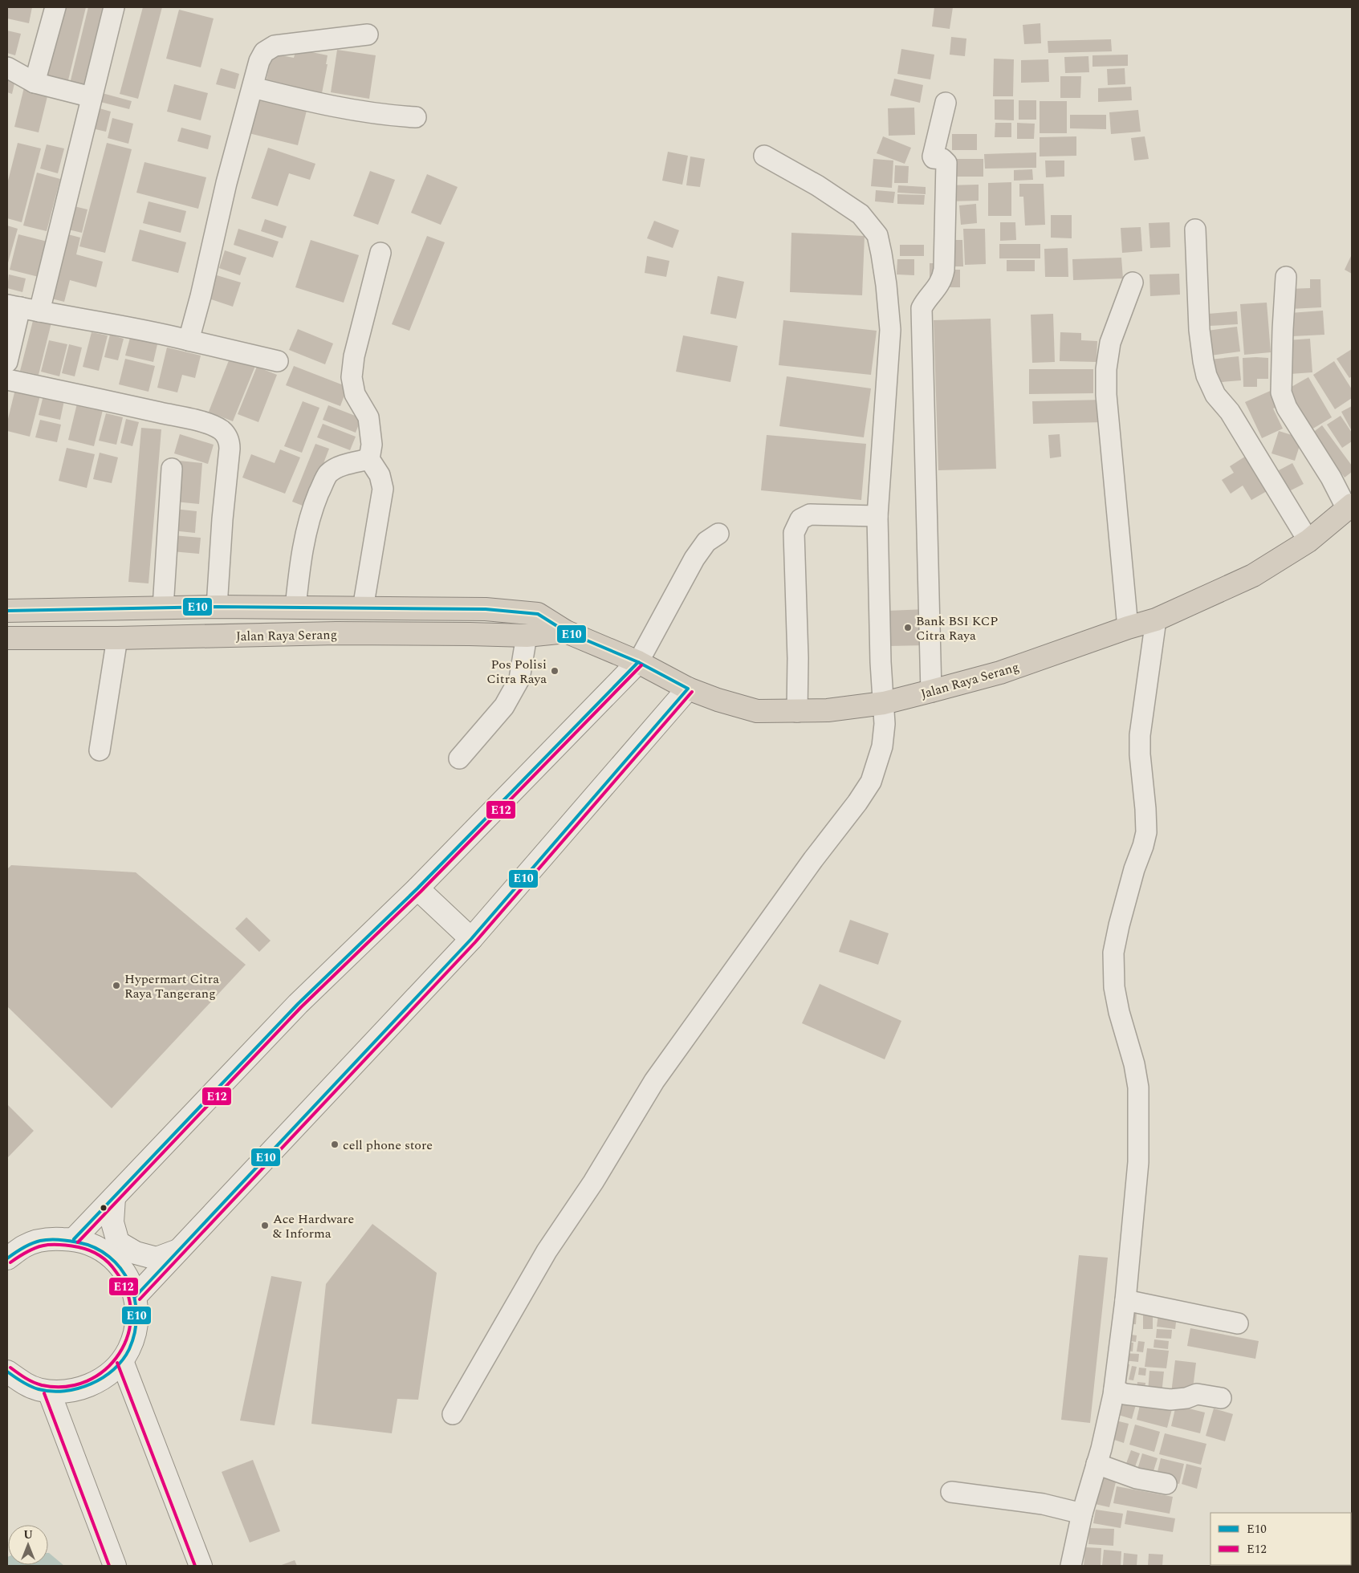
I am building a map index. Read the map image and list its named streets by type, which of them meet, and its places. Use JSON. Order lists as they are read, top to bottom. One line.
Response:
{"streets":{"highway":["Jalan Raya Serang"]},"places":["Bank BSI KCP Citra Raya","Pos Polisi Citra Raya","Hypermart Citra Raya Tangerang","cell phone store","Ace Hardware & Informa"],"lines":["transit line E10","transit line E12"],"legend":["E10","E12"],"north":"top"}
